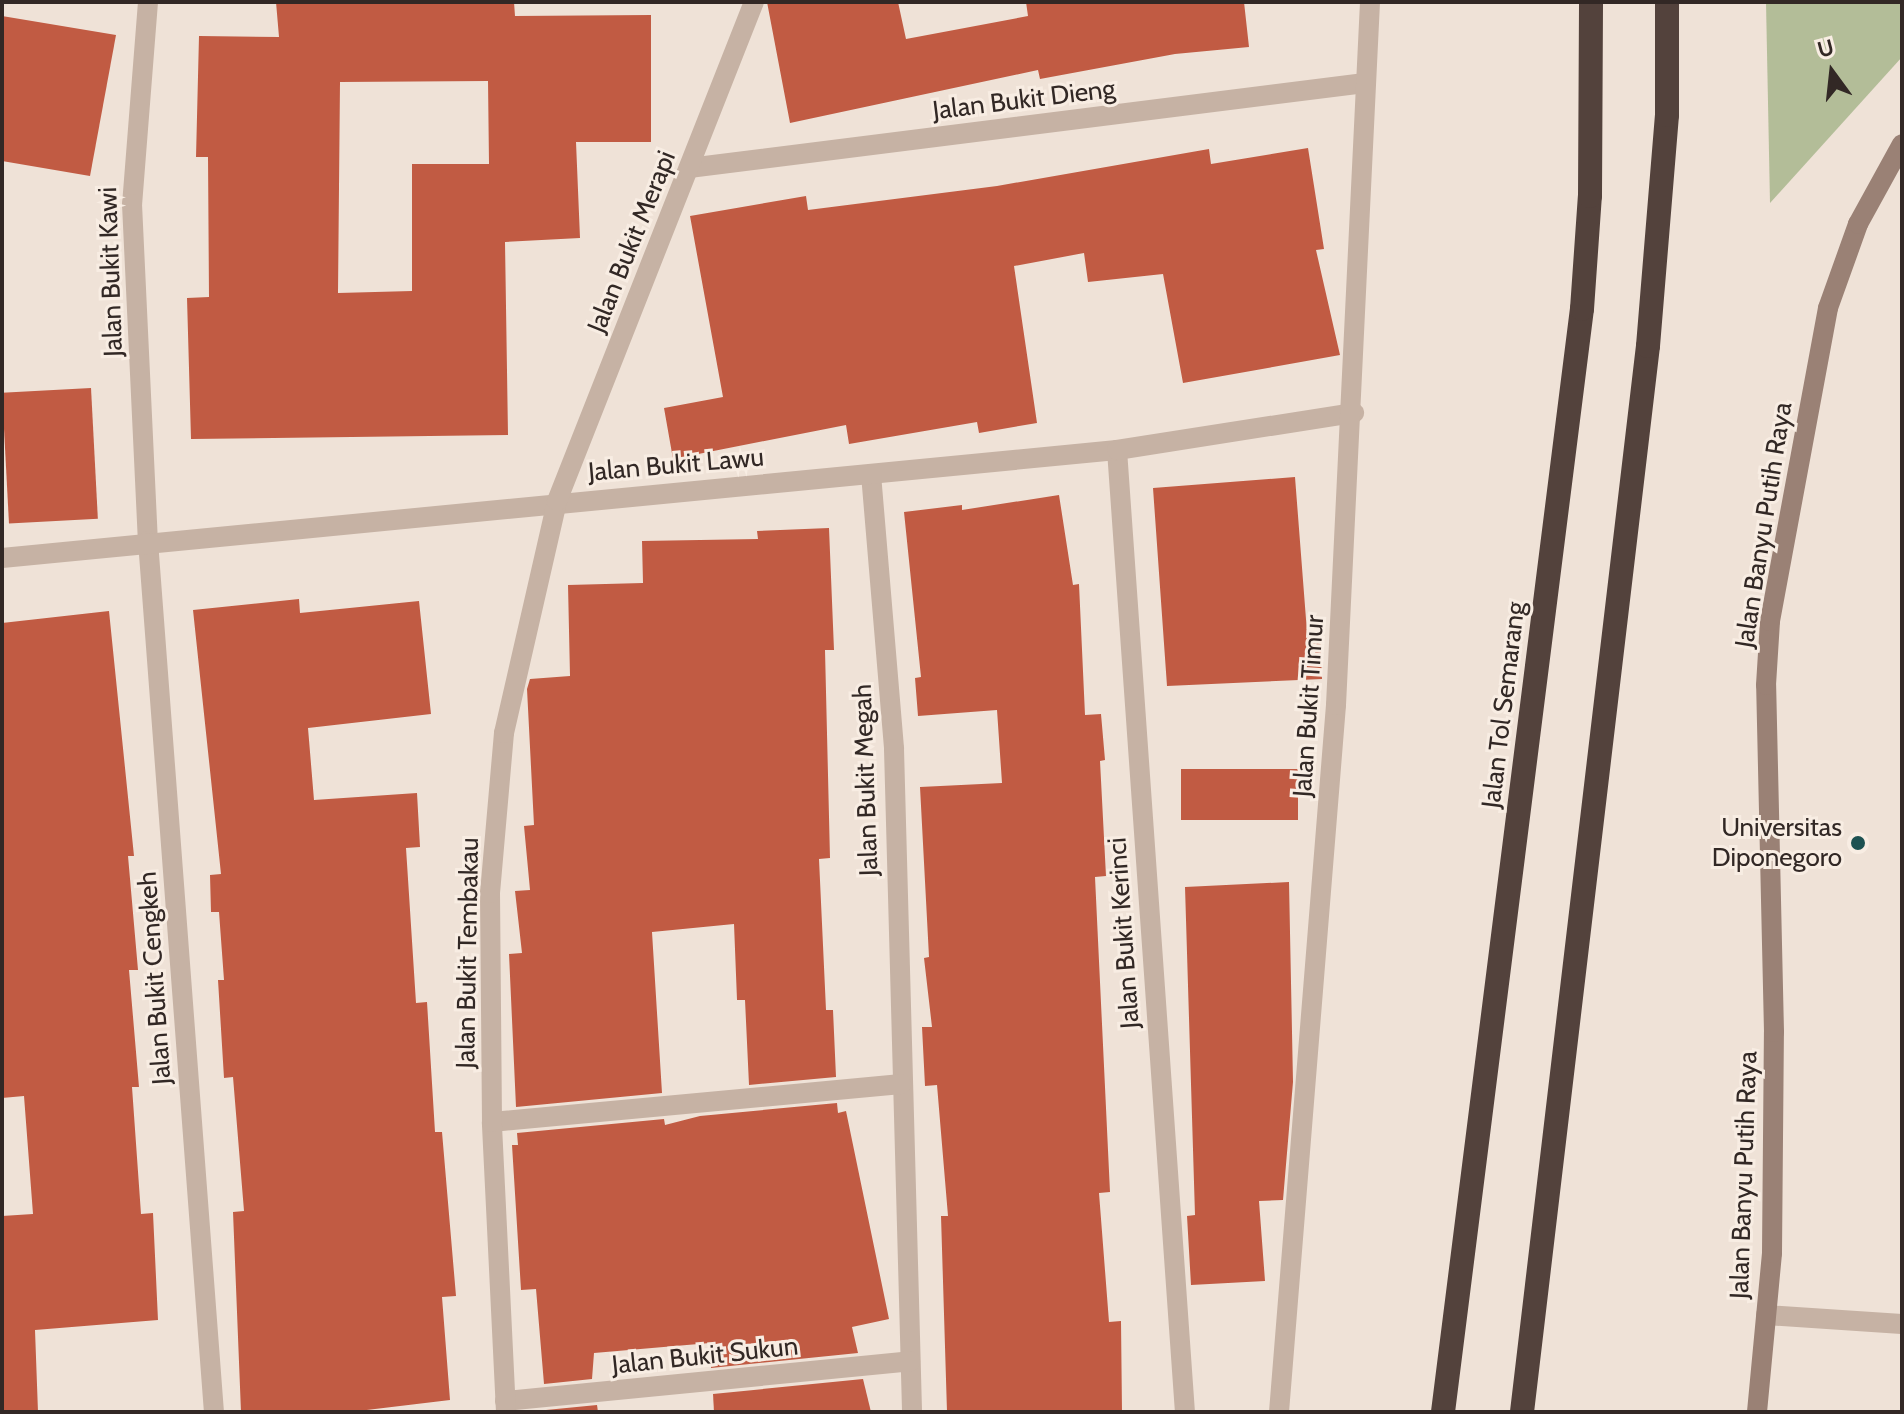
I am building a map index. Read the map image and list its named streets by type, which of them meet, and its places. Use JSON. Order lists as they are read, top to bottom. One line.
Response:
{"streets":{"highway":["Jalan Tol Semarang"],"street":["Jalan Bukit Dieng","Jalan Bukit Merapi","Jalan Bukit Kawi","Jalan Bukit Lawu","Jalan Banyu Putih Raya","Jalan Bukit Timur","Jalan Bukit Megah","Jalan Bukit Kerinci","Jalan Bukit Tembakau","Jalan Bukit Cengkeh","Jalan Bukit Sukun"]},"crossings":[["Jalan Bukit Dieng","Jalan Bukit Merapi"],["Jalan Bukit Dieng","Jalan Bukit Timur"],["Jalan Bukit Merapi","Jalan Bukit Lawu"],["Jalan Bukit Merapi","Jalan Bukit Tembakau"],["Jalan Bukit Kawi","Jalan Bukit Lawu"],["Jalan Bukit Kawi","Jalan Bukit Cengkeh"],["Jalan Bukit Lawu","Jalan Bukit Timur"],["Jalan Bukit Lawu","Jalan Bukit Megah"],["Jalan Bukit Lawu","Jalan Bukit Kerinci"],["Jalan Bukit Lawu","Jalan Bukit Tembakau"],["Jalan Bukit Lawu","Jalan Bukit Cengkeh"],["Jalan Bukit Megah","Jalan Bukit Sukun"],["Jalan Bukit Tembakau","Jalan Bukit Sukun"]],"places":["Universitas Diponegoro"],"north":"top"}
